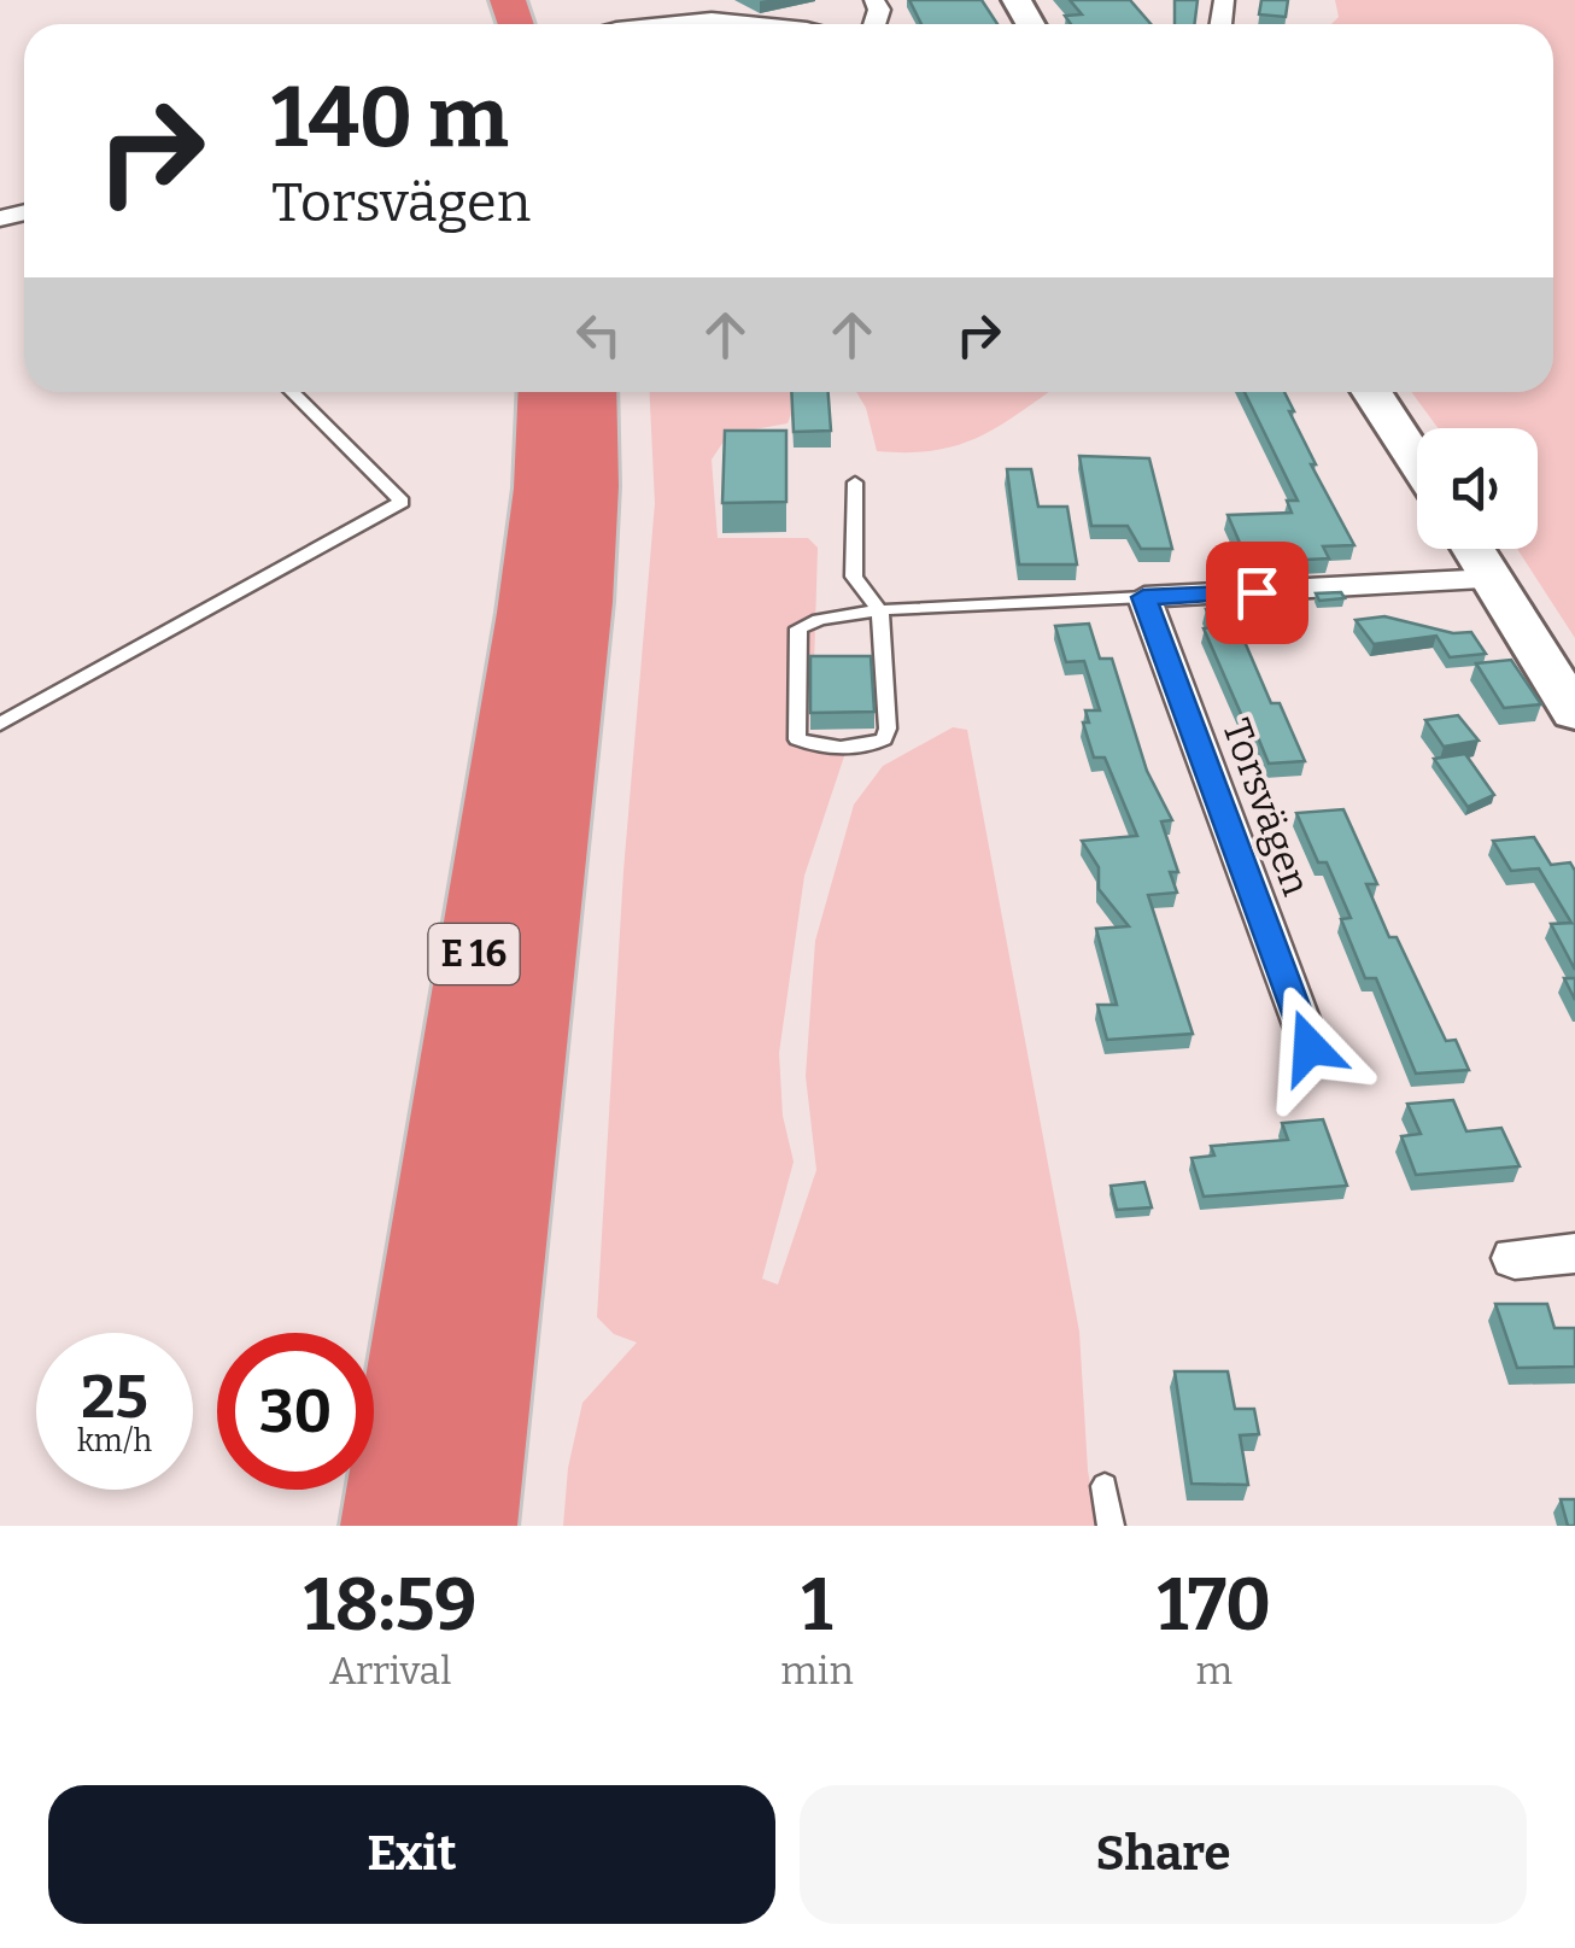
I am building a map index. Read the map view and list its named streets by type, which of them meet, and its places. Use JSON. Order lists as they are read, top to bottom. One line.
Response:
{"streets":{"highway":["E 16"],"street":["Torsvägen"]},"page":{"turn":["140 m","Torsvägen"],"speed":"25 km/h","limit":"30","eta":["18:59","Arrival","1","min","170","m"],"buttons":["Exit","Share"]}}
